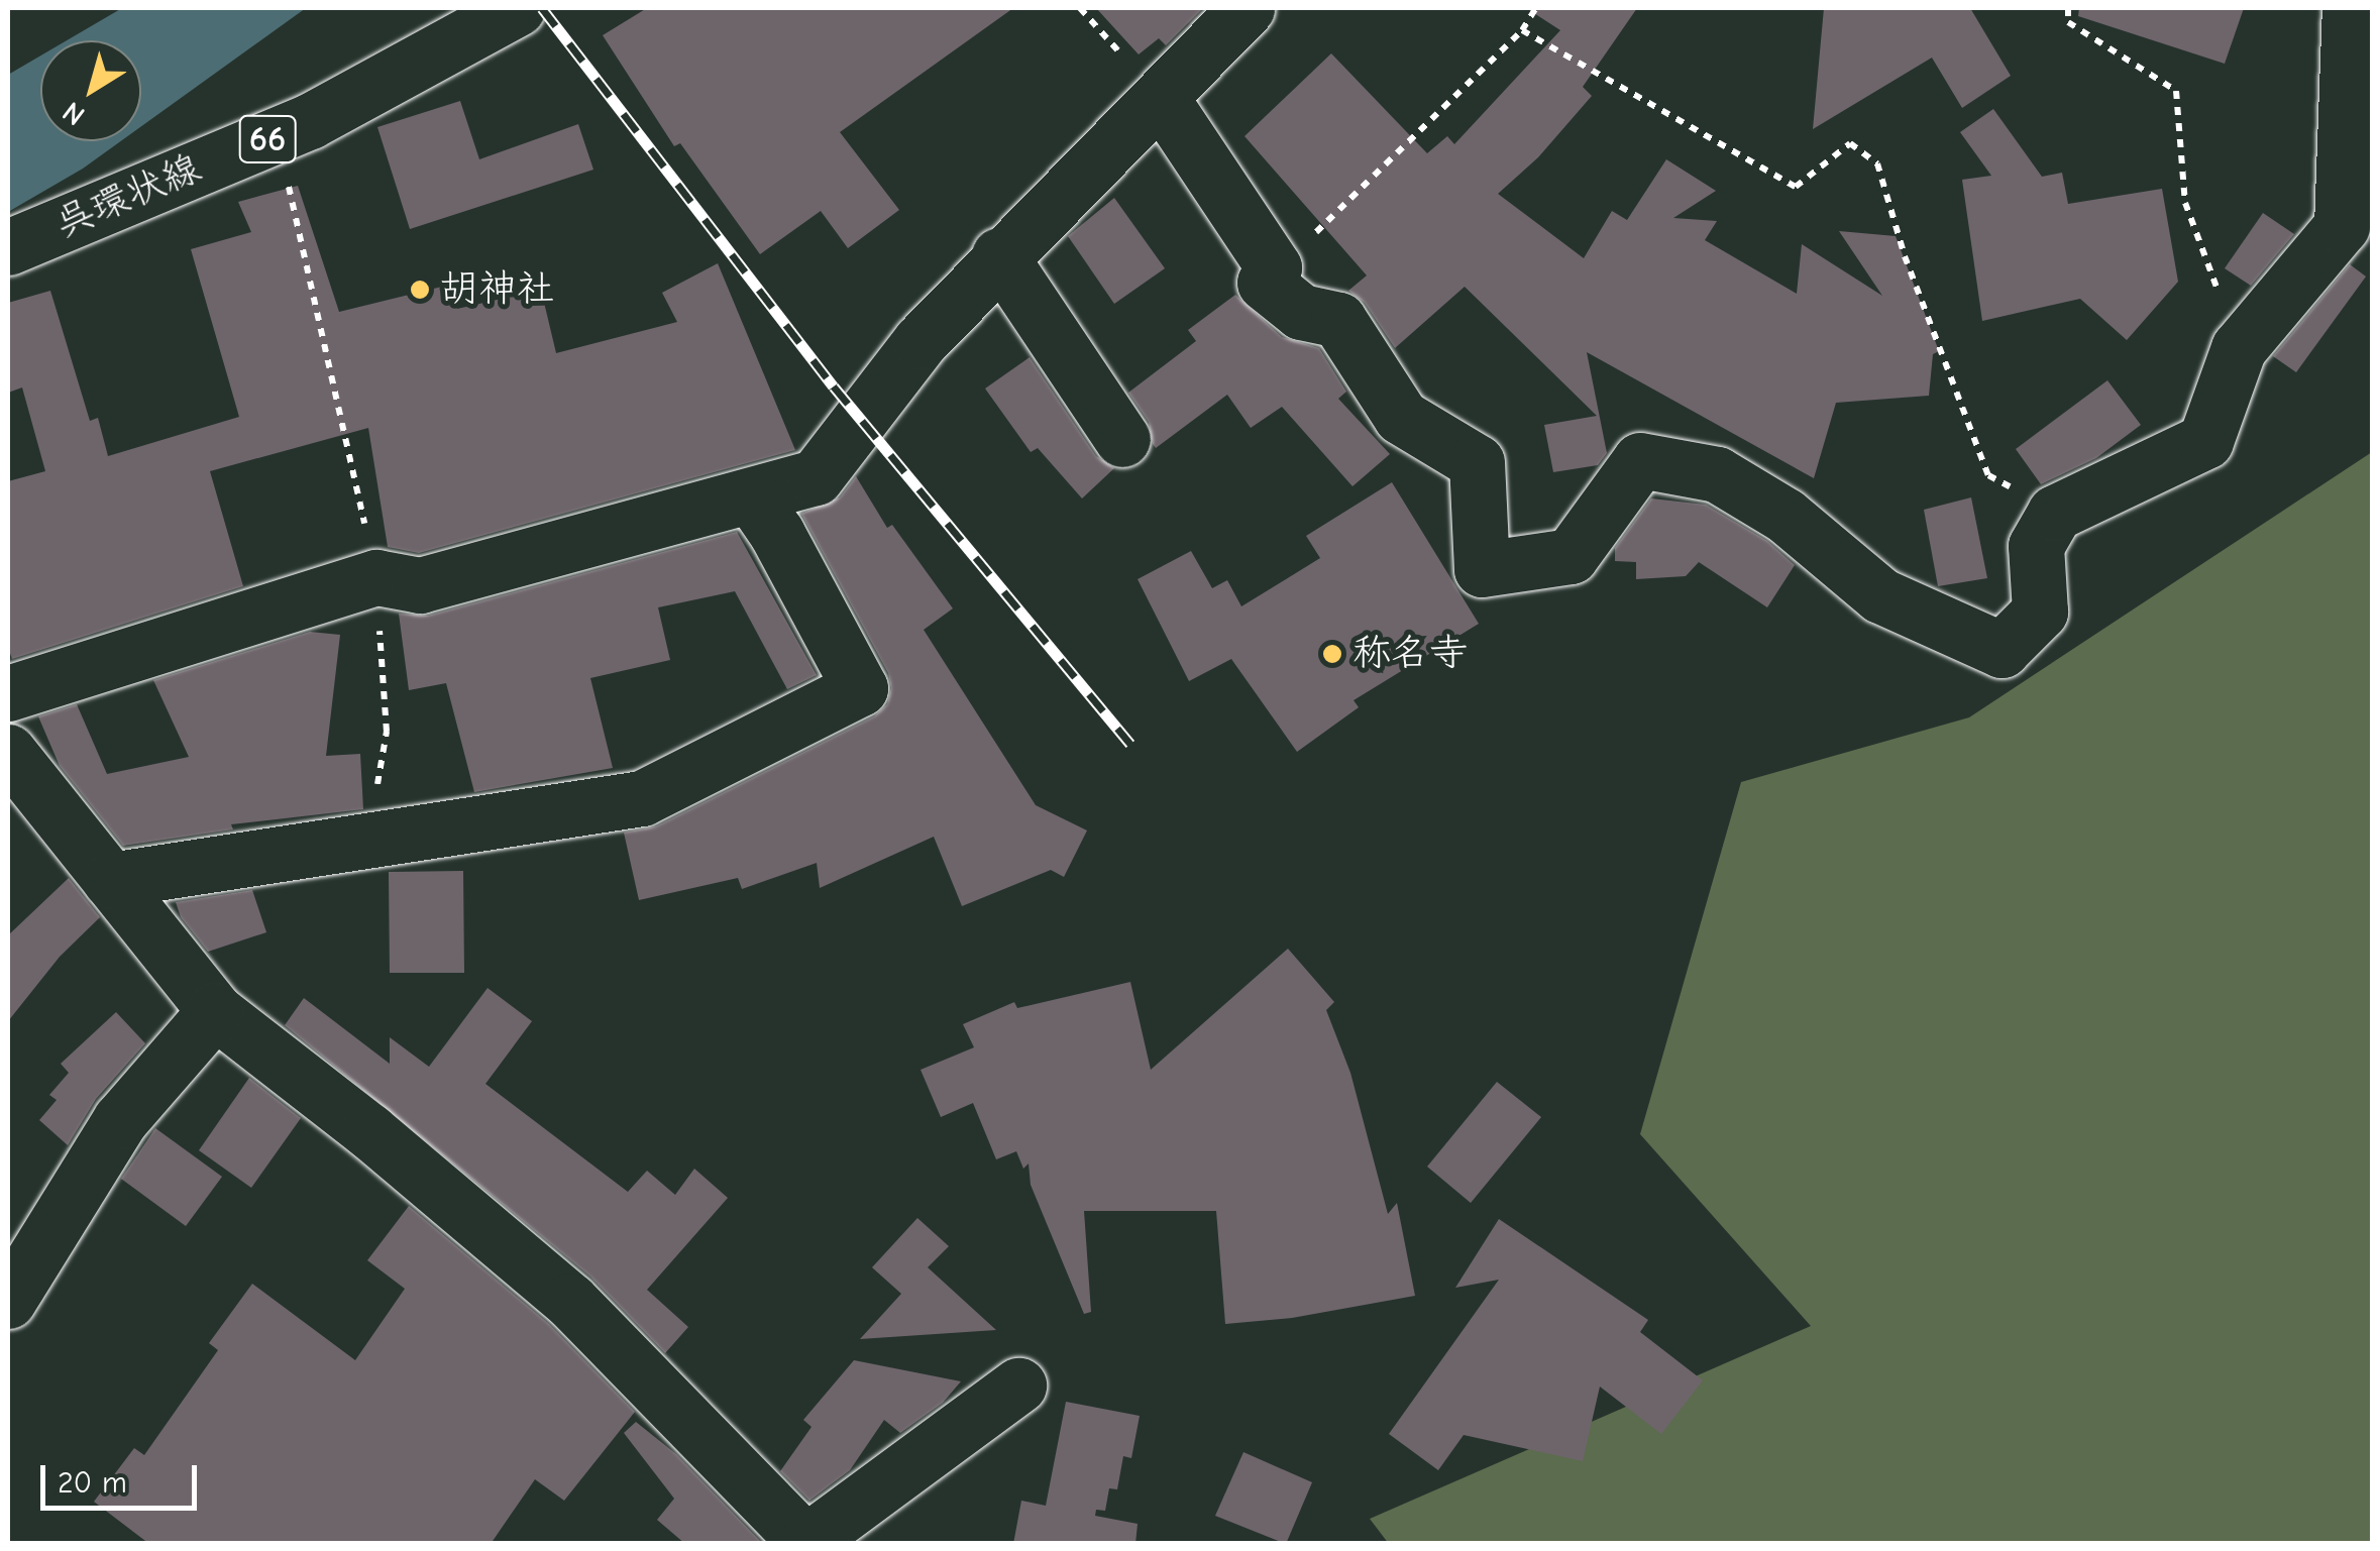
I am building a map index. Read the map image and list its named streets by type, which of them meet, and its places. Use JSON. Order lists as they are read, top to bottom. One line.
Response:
{"streets":{"street":["66","呉環状線"]},"places":["胡神社","称名寺"],"scale_bar":"20 m","north":"bottom left"}
